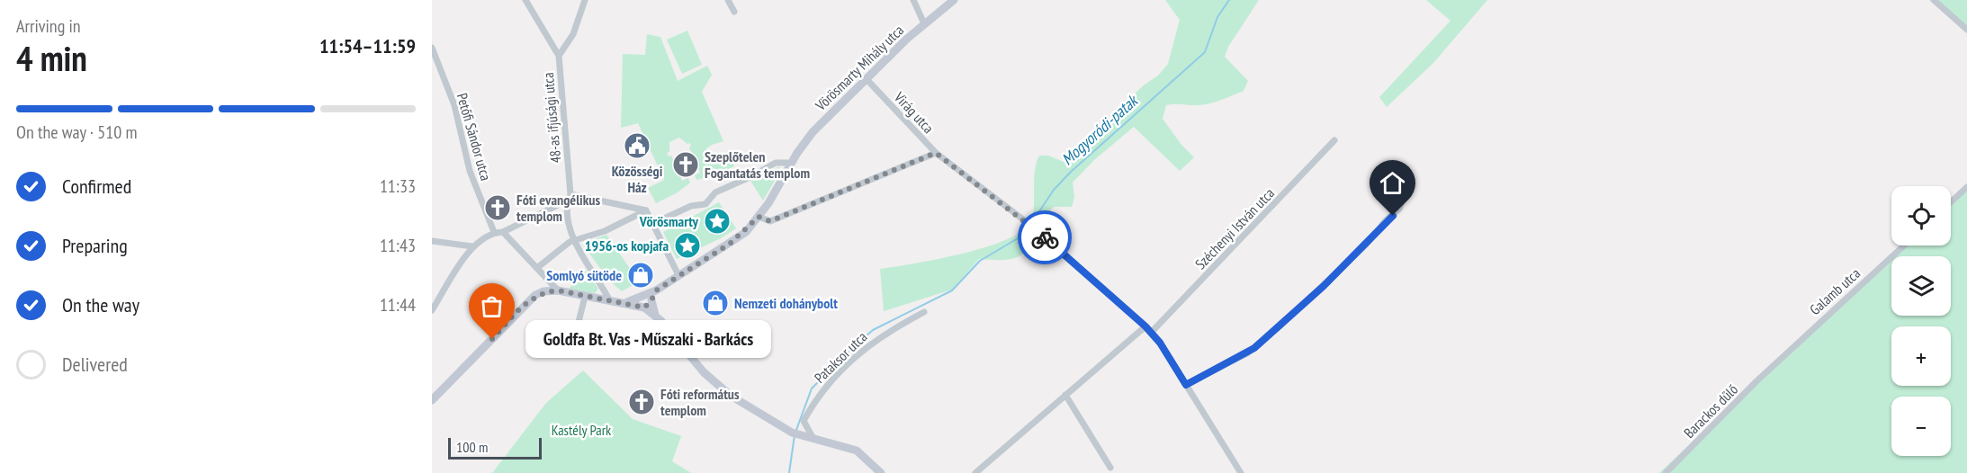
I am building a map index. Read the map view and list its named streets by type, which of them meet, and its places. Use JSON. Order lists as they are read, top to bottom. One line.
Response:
{"streets":{"main road":["Vörösmarty Mihály utca"],"street":["Virág utca","48-as ifjúsági utca","Petőfi Sándor utca","Széchenyi István utca","Galamb utca","Pataksor utca","Barackos dűlő"]},"crossings":[["Vörösmarty Mihály utca","Virág utca"],["Virág utca","Széchenyi István utca"],["Galamb utca","Barackos dűlő"]],"water":["Mogyoródi-patak"],"parks":["Kastély Park"],"places":{"public building":["Közösségi Ház"],"church":["Szeplőtelen Fogantatás templom","Fóti evangélikus templom","Fóti református templom"],"place":["Vörösmarty","1956-os kopjafa"],"shop":["Somlyó sütöde","Nemzeti dohánybolt"],"other":["Goldfa Bt. Vas - Műszaki - Barkács"]},"scale_bar":"100 m","page":{"heading":["4 min","Arriving in","11:54–11:59"],"bar":"On the way · 510 m","list":[["Confirmed","11:33"],["Preparing","11:43"],["On the way","11:44"],"Delivered"],"map_buttons":["+","−"],"bubble":"Goldfa Bt. Vas - Műszaki - Barkács","scale":"100 m"}}
